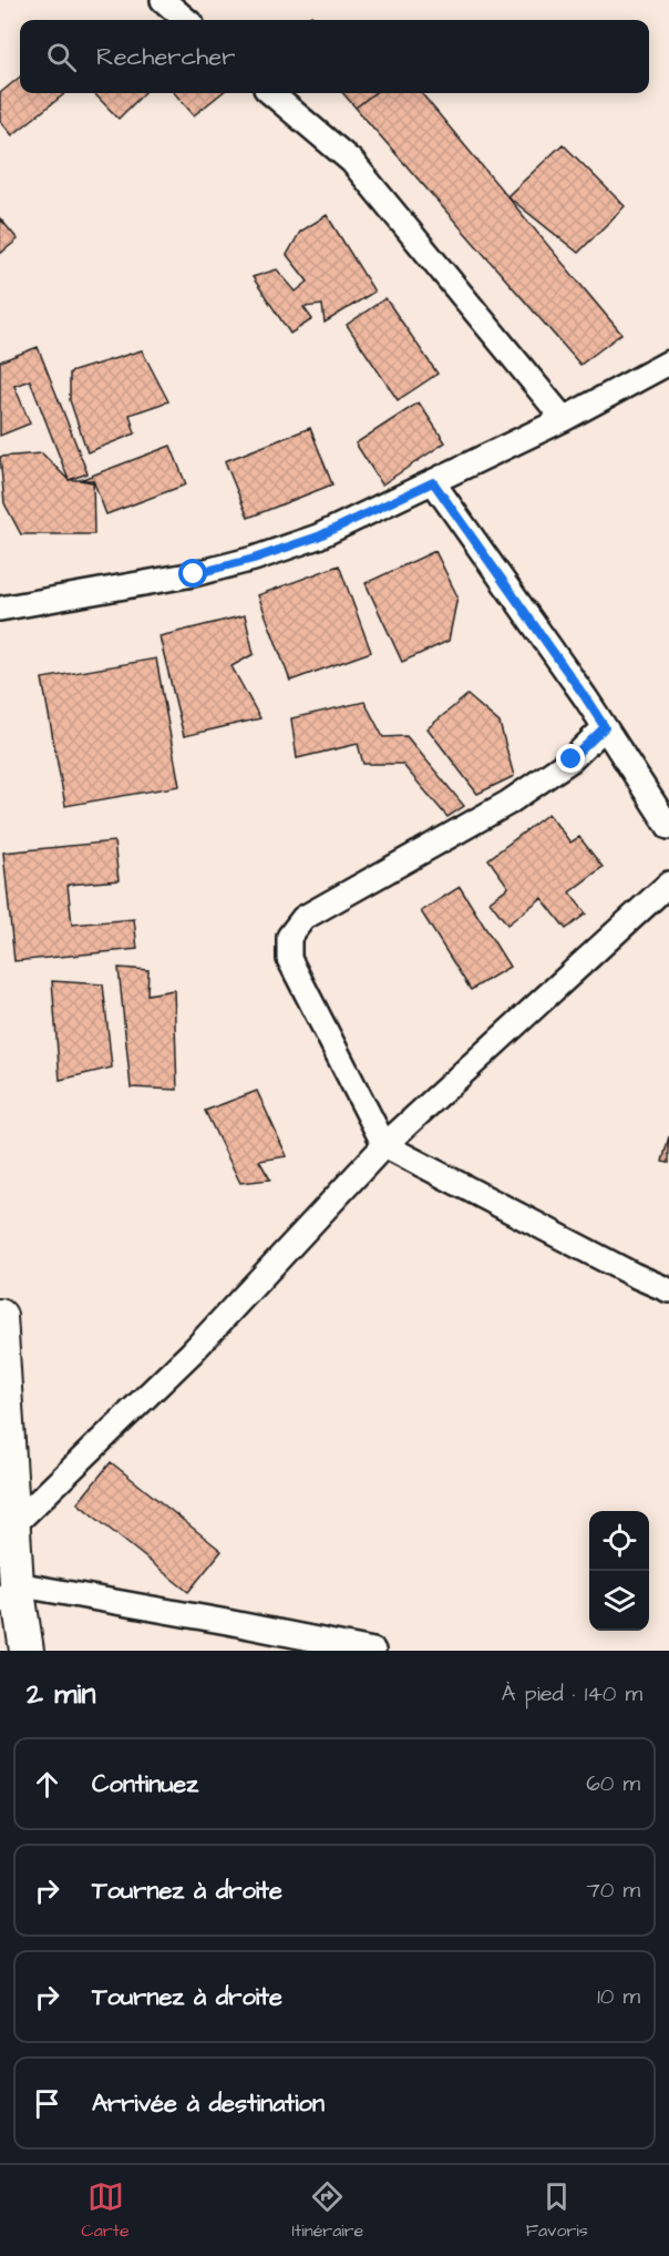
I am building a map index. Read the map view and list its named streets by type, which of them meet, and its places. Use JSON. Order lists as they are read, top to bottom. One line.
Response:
{"page":{"search":"Rechercher","heading":["2 min","À pied · 140 m"],"list":[["Continuez","60 m"],["Tournez à droite","70 m"],["Tournez à droite","10 m"],"Arrivée à destination"],"nav":["Carte","Itinéraire","Favoris"]}}
